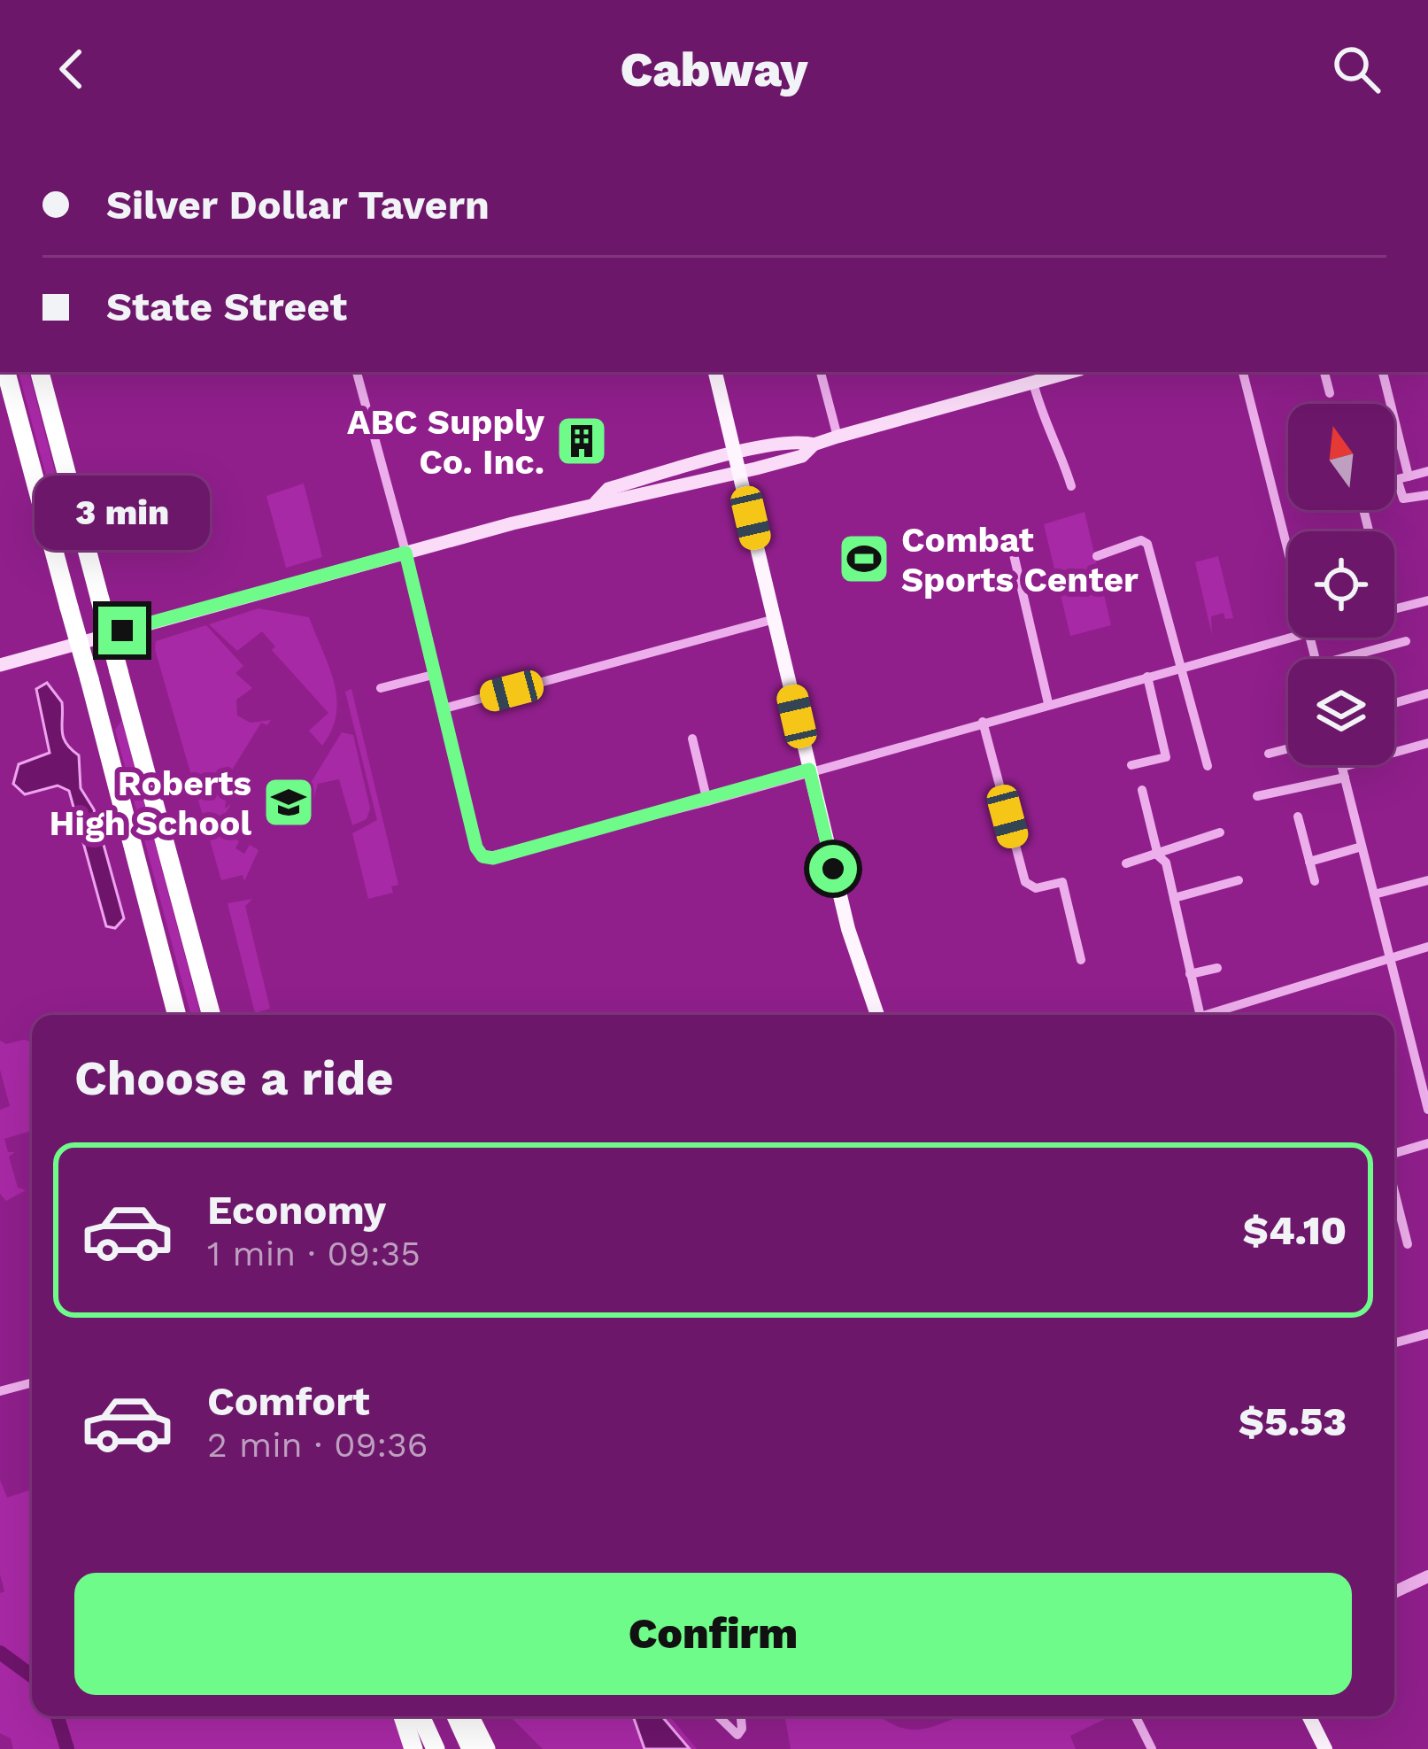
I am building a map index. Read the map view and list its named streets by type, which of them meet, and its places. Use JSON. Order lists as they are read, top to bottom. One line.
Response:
{"places":{"building":["ABC Supply Co. Inc."],"sports":["Combat Sports Center"],"school or university":["Roberts High School"]},"north":"top","page":{"header":"Cabway","banner":["Silver Dollar Tavern","State Street"],"bubble":"3 min","heading":"Choose a ride","list":[{"name":"Economy","note":"1 min · 09:35","value":"$4.10"},{"name":"Comfort","note":"2 min · 09:36","value":"$5.53"}],"buttons":"Confirm"}}
